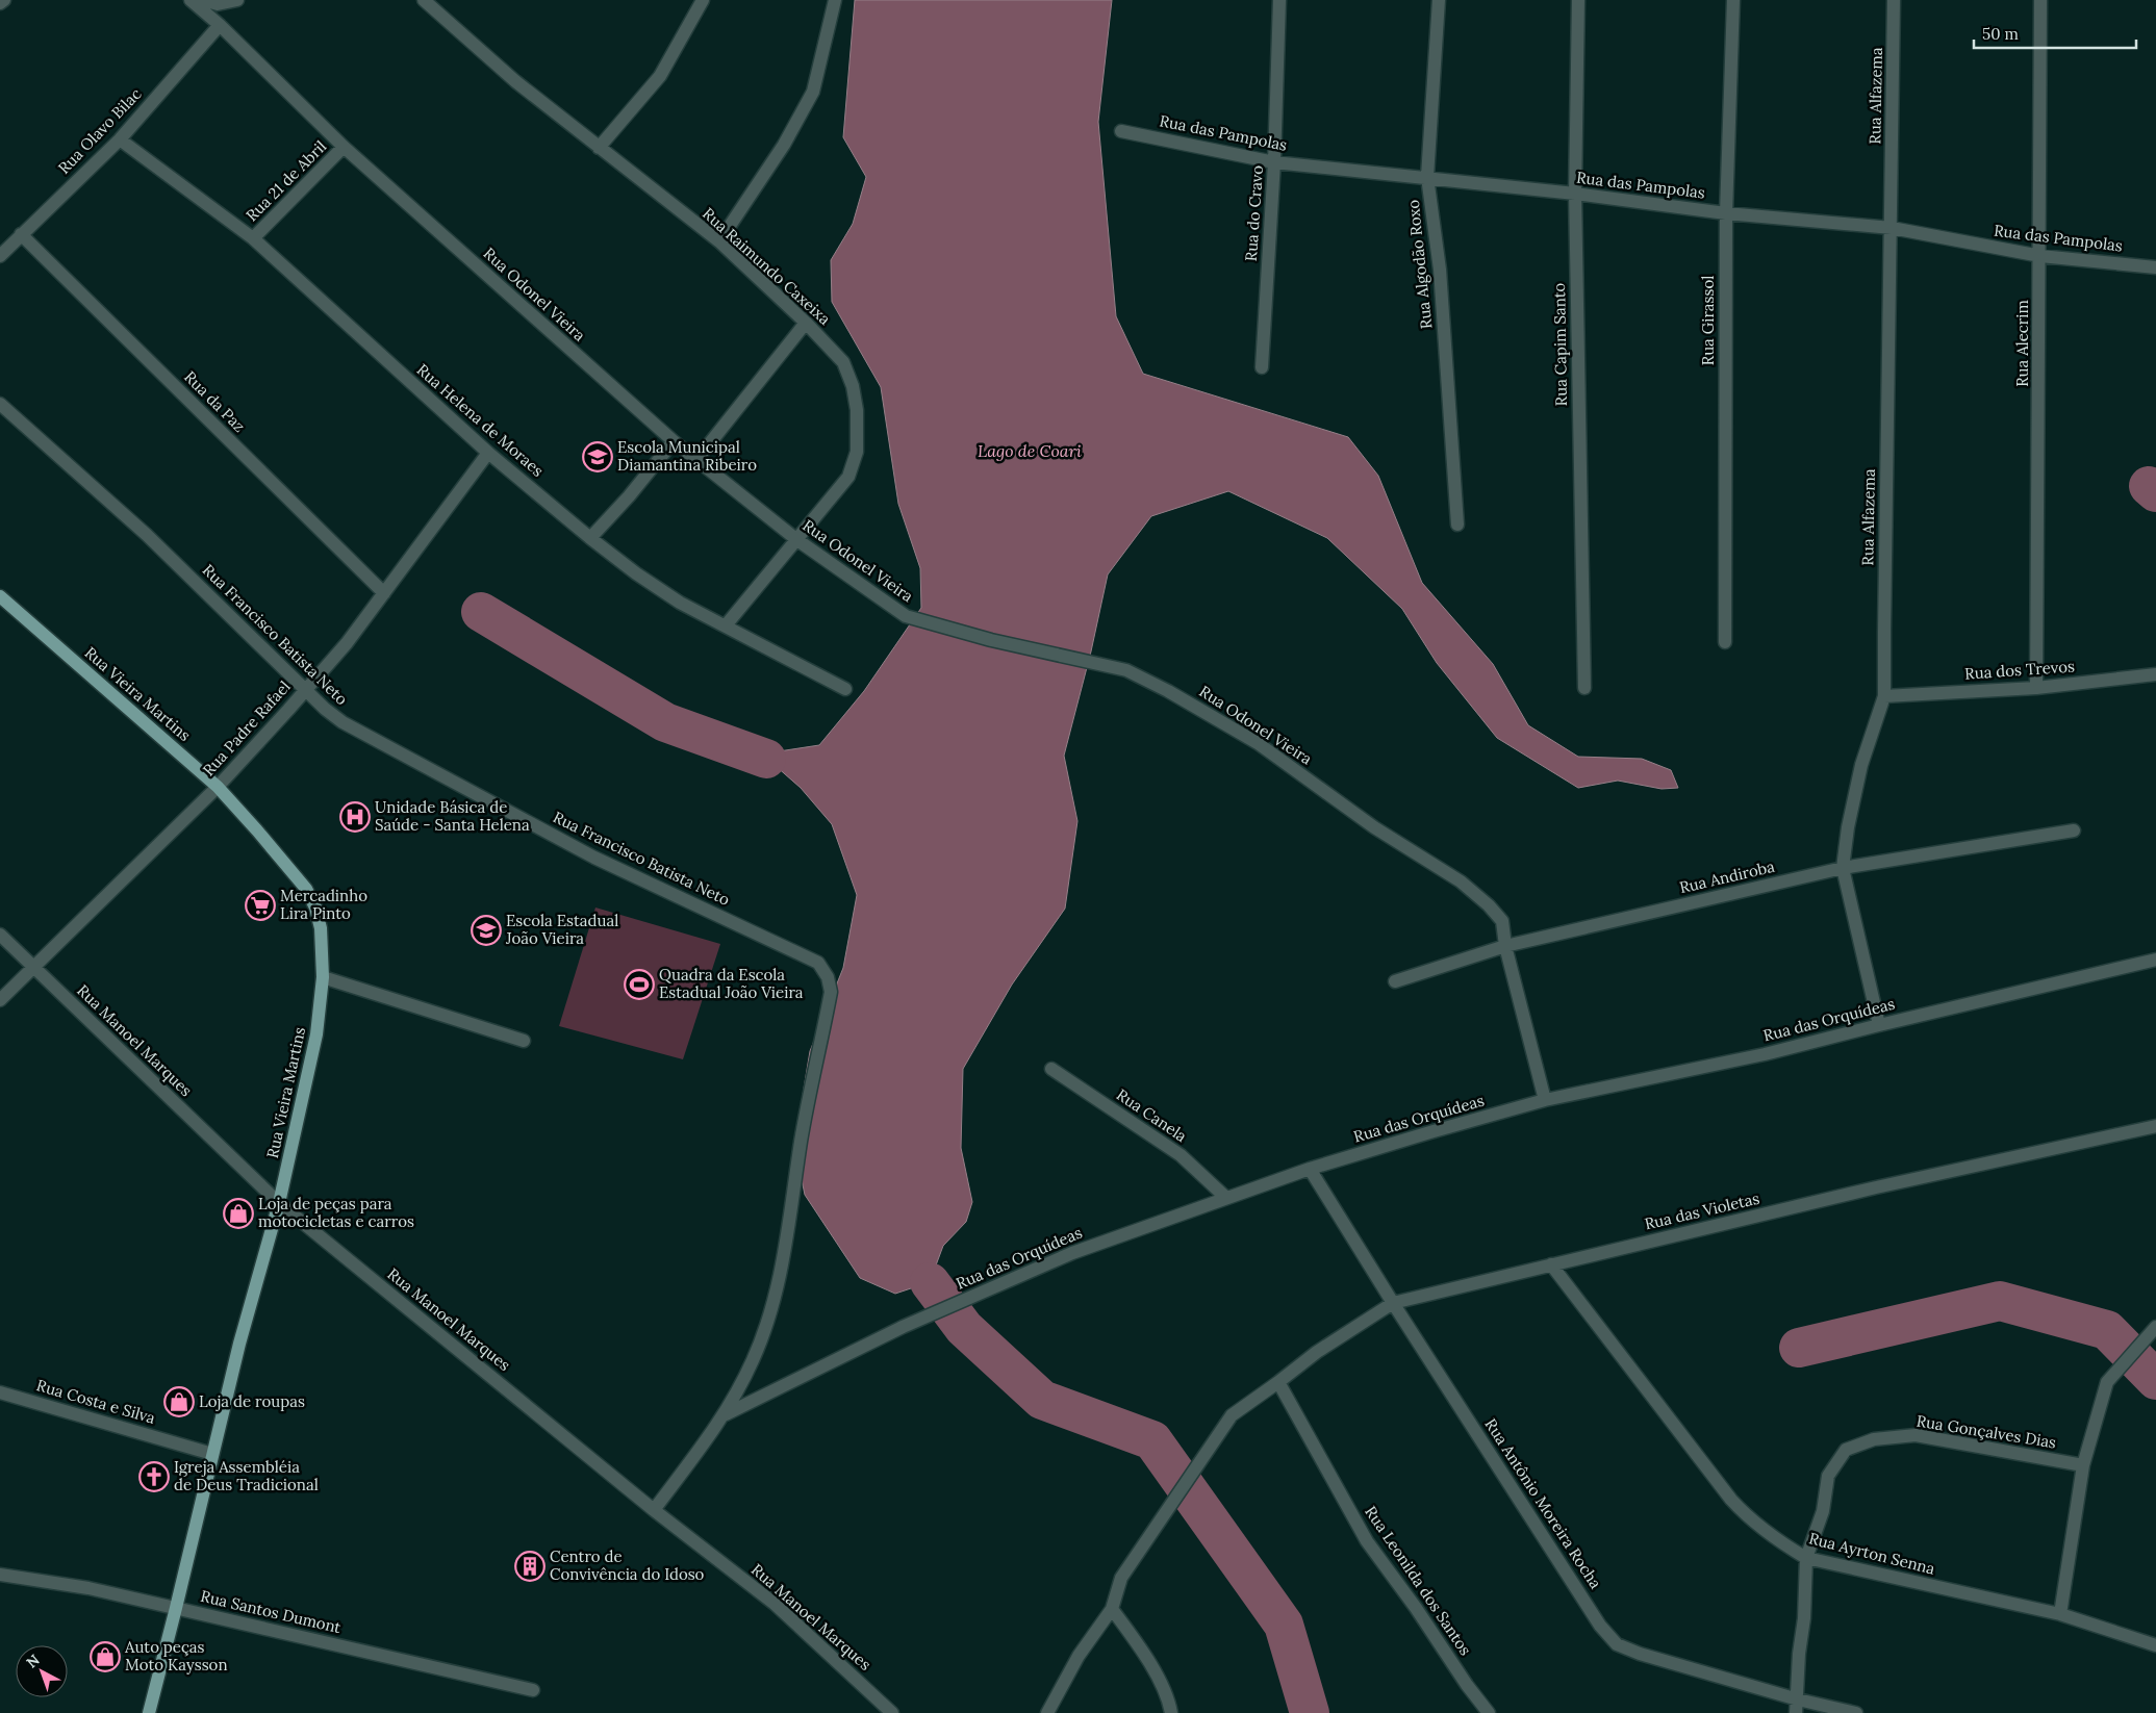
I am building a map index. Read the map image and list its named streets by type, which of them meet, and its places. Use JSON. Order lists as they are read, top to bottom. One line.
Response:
{"streets":{"main road":["Rua Vieira Martins"],"street":["Rua Alfazema","Rua Olavo Bilac","Rua das Pampolas","Rua 21 de Abril","Rua do Cravo","Rua Algodão Roxo","Rua Raimundo Caxeixa","Rua Odonel Vieira","Rua Girassol","Rua Alecrim","Rua Capim Santo","Rua da Paz","Rua Helena de Moraes","Rua Francisco Batista Neto","Rua dos Trevos","Rua Padre Rafael","Rua Andiroba","Rua das Orquídeas","Rua Manoel Marques","Rua Canela","Rua das Violetas","Rua Costa e Silva","Rua Gonçalves Dias","Rua Antônio Moreira Rocha","Rua Ayrton Senna","Rua Leonilda dos Santos","Rua Santos Dumont"]},"crossings":[["Rua Alfazema","Rua das Pampolas"],["Rua Alfazema","Rua dos Trevos"],["Rua Alfazema","Rua Andiroba"],["Rua Alfazema","Rua das Orquídeas"],["Rua Olavo Bilac","Rua Odonel Vieira"],["Rua Olavo Bilac","Rua da Paz"],["Rua Olavo Bilac","Rua Helena de Moraes"],["Rua das Pampolas","Rua do Cravo"],["Rua das Pampolas","Rua Algodão Roxo"],["Rua das Pampolas","Rua Girassol"],["Rua das Pampolas","Rua Alecrim"],["Rua das Pampolas","Rua Capim Santo"],["Rua 21 de Abril","Rua Odonel Vieira"],["Rua 21 de Abril","Rua Helena de Moraes"],["Rua Raimundo Caxeixa","Rua Odonel Vieira"],["Rua Raimundo Caxeixa","Rua Helena de Moraes"],["Rua Odonel Vieira","Rua Andiroba"],["Rua Odonel Vieira","Rua das Orquídeas"],["Rua Alecrim","Rua dos Trevos"],["Rua da Paz","Rua Padre Rafael"],["Rua Helena de Moraes","Rua Padre Rafael"],["Rua Francisco Batista Neto","Rua Padre Rafael"],["Rua Francisco Batista Neto","Rua das Orquídeas"],["Rua Francisco Batista Neto","Rua Manoel Marques"],["Rua Vieira Martins","Rua Padre Rafael"],["Rua Vieira Martins","Rua Manoel Marques"],["Rua Vieira Martins","Rua Costa e Silva"],["Rua Vieira Martins","Rua Santos Dumont"],["Rua Padre Rafael","Rua Manoel Marques"],["Rua das Orquídeas","Rua Canela"],["Rua das Orquídeas","Rua Antônio Moreira Rocha"],["Rua das Violetas","Rua Antônio Moreira Rocha"],["Rua das Violetas","Rua Ayrton Senna"],["Rua das Violetas","Rua Leonilda dos Santos"],["Rua Gonçalves Dias","Rua Antônio Moreira Rocha"],["Rua Gonçalves Dias","Rua Ayrton Senna"]],"water":["Lago de Coari"],"places":{"school or university":["Escola Municipal Diamantina Ribeiro","Escola Estadual João Vieira"],"hospital":["Unidade Básica de Saúde - Santa Helena"],"supermarket":["Mercadinho Lira Pinto"],"sports":["Quadra da Escola Estadual João Vieira"],"shop":["Loja de peças para motocicletas e carros","Loja de roupas","Auto peças Moto Kaysson"],"church":["Igreja Assembléia de Deus Tradicional"],"building":["Centro de Convivência do Idoso"]},"scale_bar":"50 m","north":"top left"}
